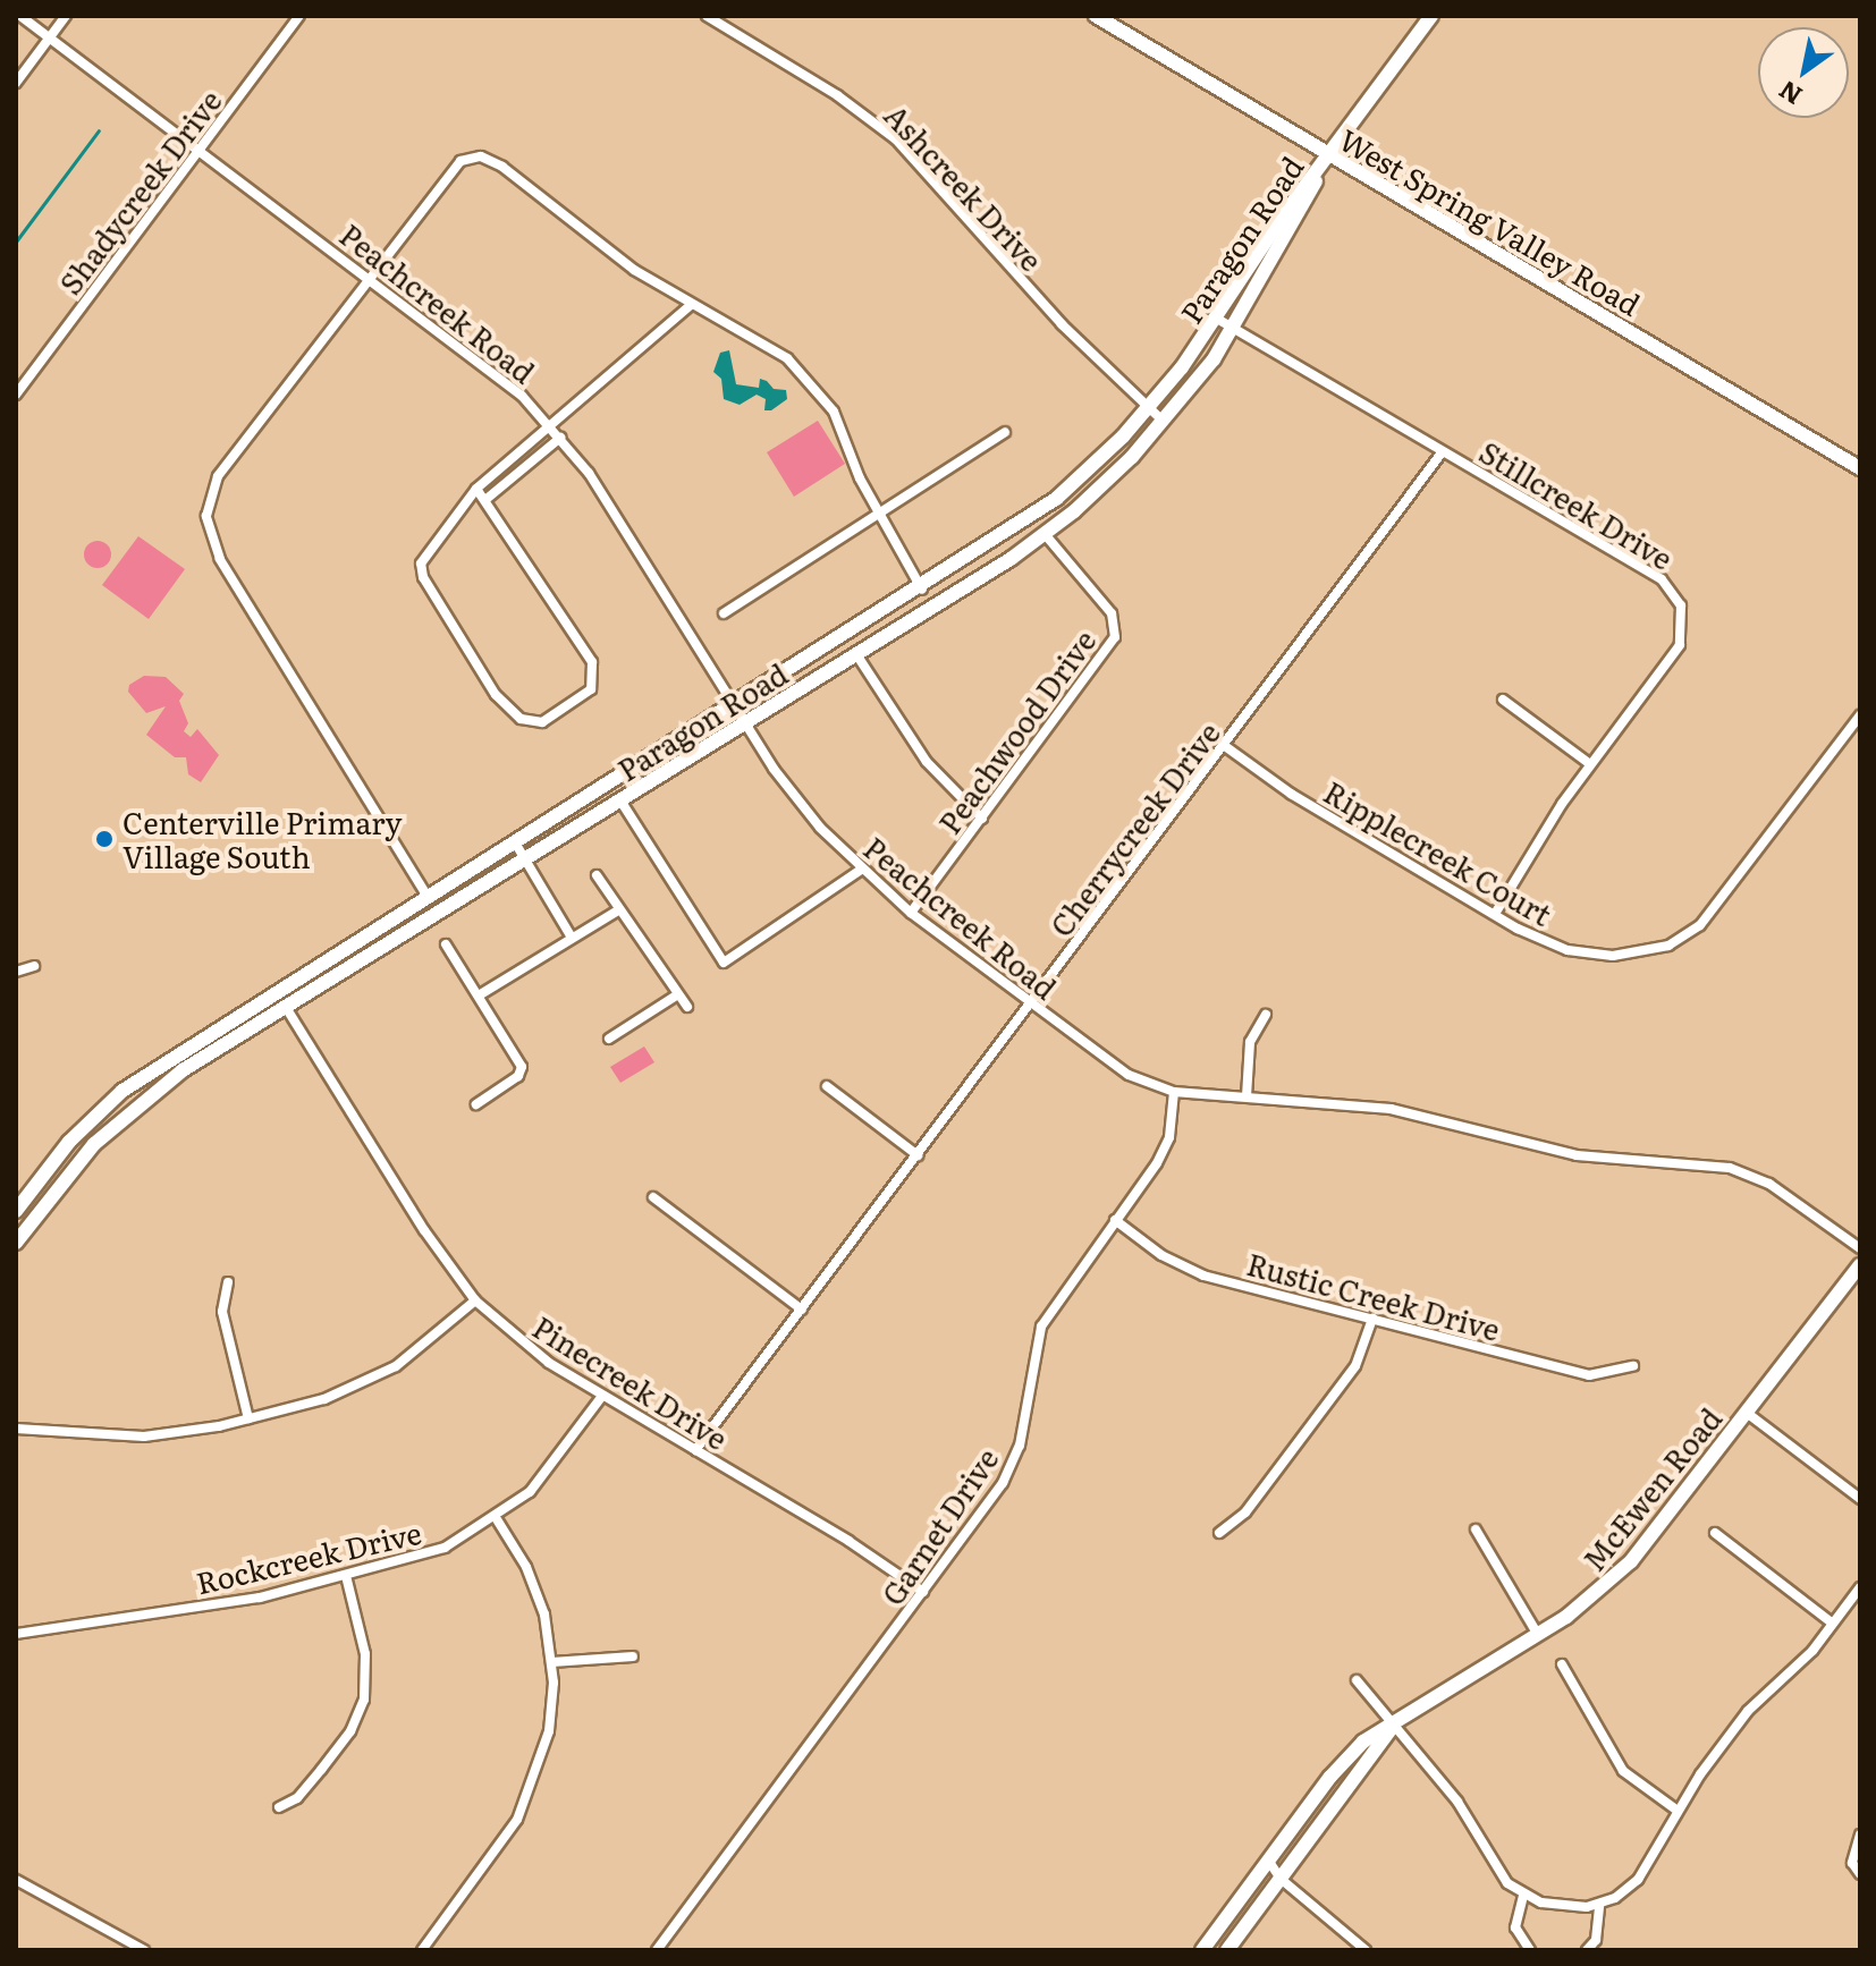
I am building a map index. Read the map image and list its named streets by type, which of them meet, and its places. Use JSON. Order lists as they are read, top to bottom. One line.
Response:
{"streets":{"street":["Ashcreek Drive","Shadycreek Drive","West Spring Valley Road","Paragon Road","Peachcreek Road","Stillcreek Drive","Peachwood Drive","Cherrycreek Drive","Ripplecreek Court","Rustic Creek Drive","Pinecreek Drive","McEwen Road","Garnet Drive","Rockcreek Drive"]},"crossings":[["Ashcreek Drive","Paragon Road"],["Shadycreek Drive","Peachcreek Road"],["West Spring Valley Road","Paragon Road"],["Paragon Road","Peachcreek Road"],["Paragon Road","Stillcreek Drive"],["Paragon Road","Peachwood Drive"],["Paragon Road","Pinecreek Drive"],["Peachcreek Road","Peachwood Drive"],["Peachcreek Road","Cherrycreek Drive"],["Peachcreek Road","Garnet Drive"],["Stillcreek Drive","Cherrycreek Drive"],["Stillcreek Drive","Ripplecreek Court"],["Cherrycreek Drive","Ripplecreek Court"],["Cherrycreek Drive","Pinecreek Drive"],["Rustic Creek Drive","Garnet Drive"],["Pinecreek Drive","Garnet Drive"],["Pinecreek Drive","Rockcreek Drive"]],"places":["Centerville Primary Village South"],"north":"bottom left"}
